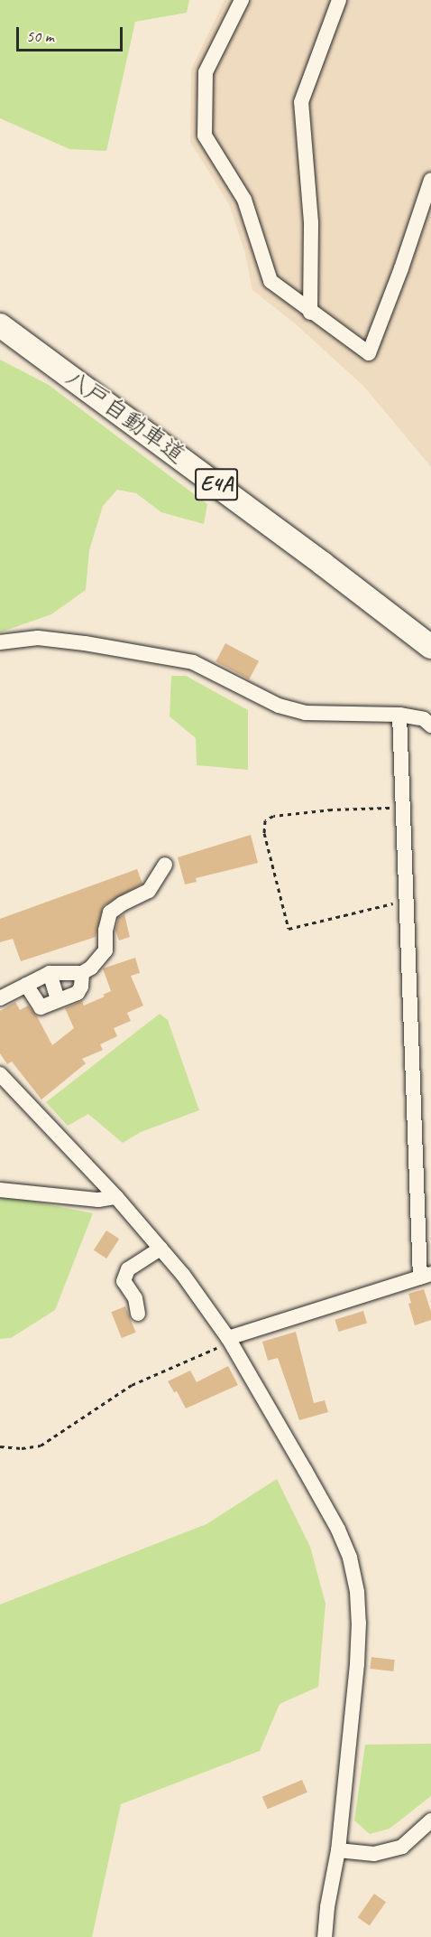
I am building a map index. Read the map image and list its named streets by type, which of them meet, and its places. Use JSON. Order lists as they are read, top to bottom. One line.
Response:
{"streets":{"highway":["八戸自動車道","E4A"]},"scale_bar":"50 m"}
